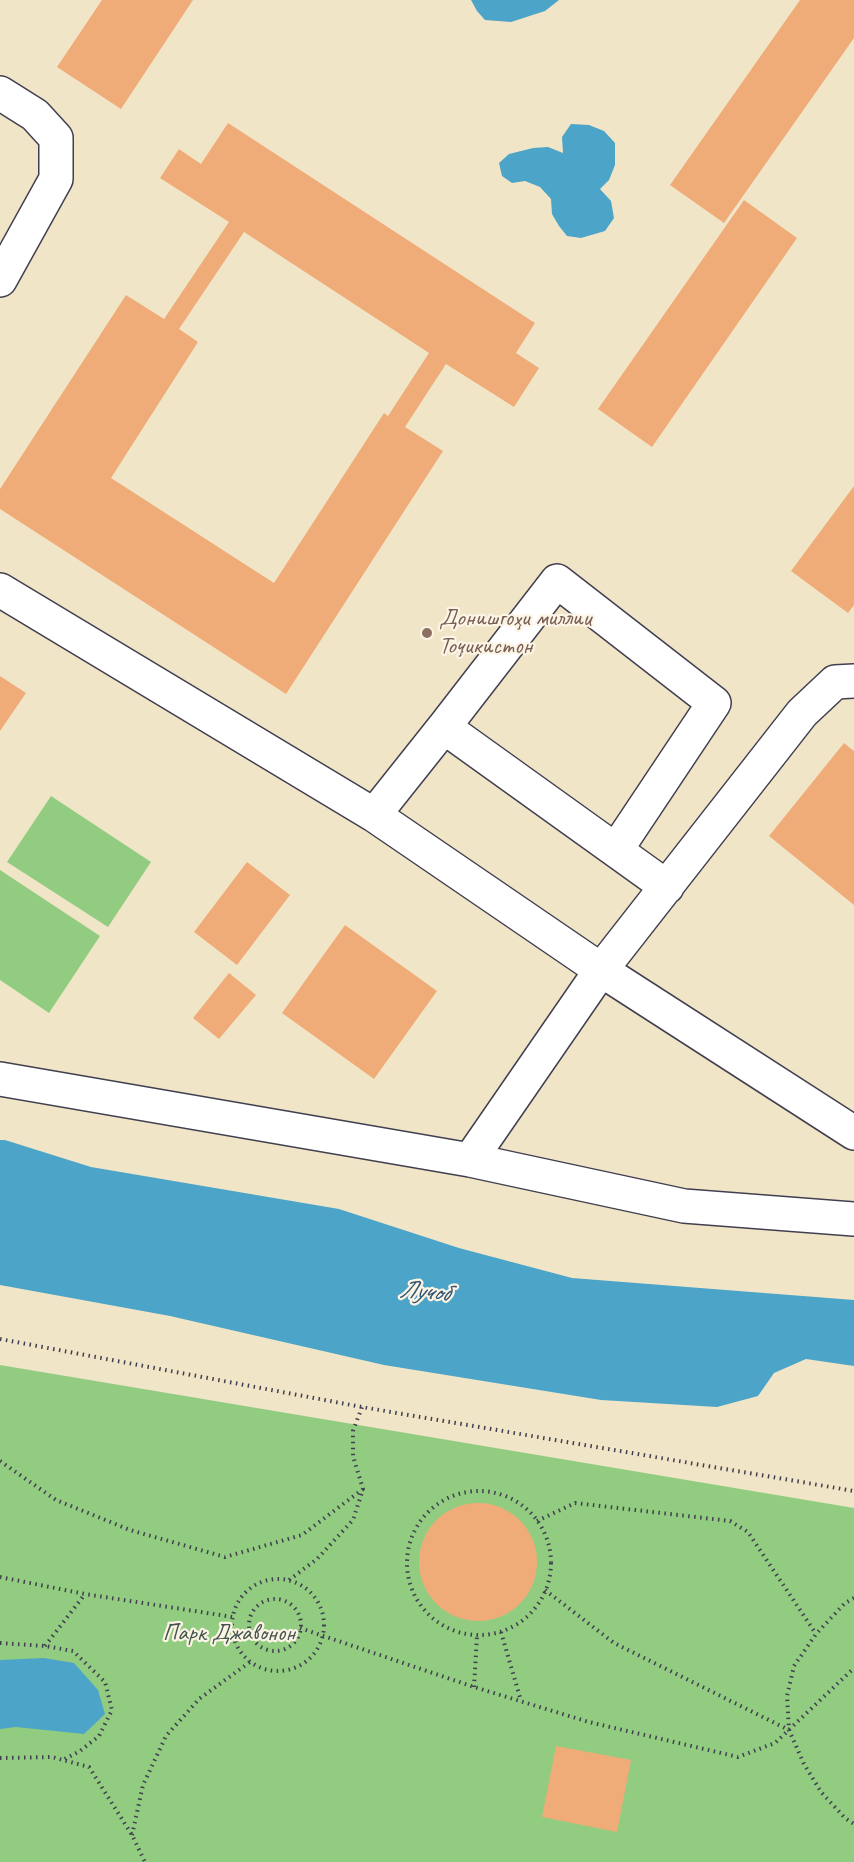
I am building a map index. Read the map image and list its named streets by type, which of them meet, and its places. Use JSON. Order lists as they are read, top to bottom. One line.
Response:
{"water":["Лучоб"],"parks":["Парк Джавонон"],"places":["Донишгоҳи миллии Тоҷикистон"]}
